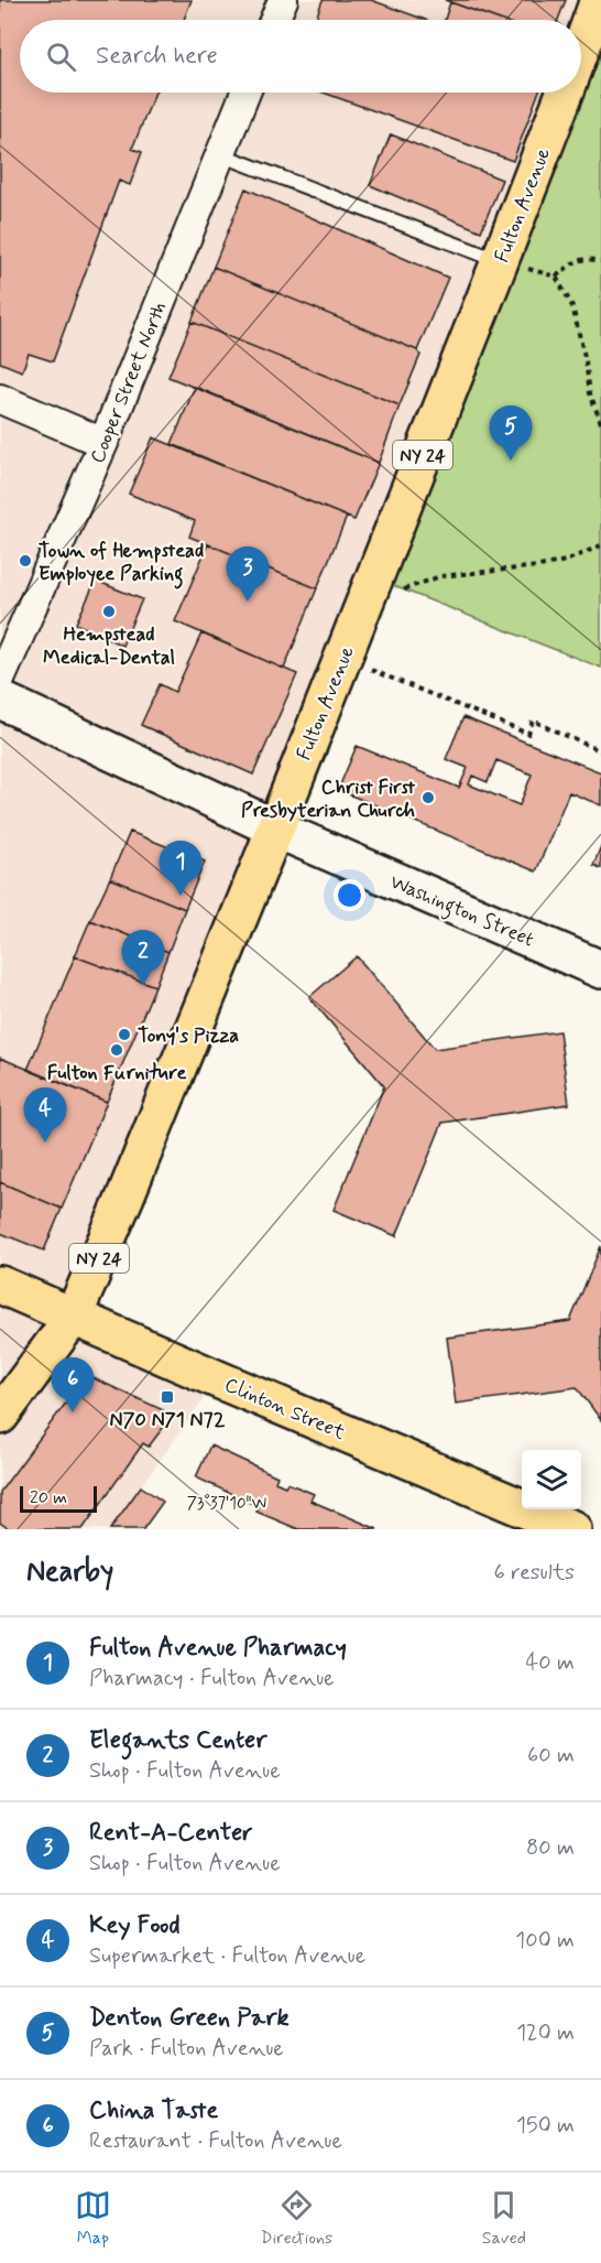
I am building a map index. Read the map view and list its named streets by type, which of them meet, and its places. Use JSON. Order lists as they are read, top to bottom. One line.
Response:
{"streets":{"main road":["Fulton Avenue","NY 24","Washington Street","Clinton Street"],"street":["Cooper Street North"]},"crossings":[["Fulton Avenue","Washington Street"],["Fulton Avenue","Clinton Street"]],"places":{"other":["Town of Hempstead Employee Parking","Hempstead Medical-Dental","Christ First Presbyterian Church","Tony's Pizza","Fulton Furniture"],"transit":["N70 N71 N72"]},"scale_bar":"20 m","page":{"search":"Search here","pins":["5","3","1","2","4","6"],"scale":"20 m","heading":["Nearby","6 results"],"list":[{"mark":"1","name":"Fulton Avenue Pharmacy","note":"Pharmacy · Fulton Avenue","value":"40 m"},{"mark":"2","name":"Elegants Center","note":"Shop · Fulton Avenue","value":"60 m"},{"mark":"3","name":"Rent-A-Center","note":"Shop · Fulton Avenue","value":"80 m"},{"mark":"4","name":"Key Food","note":"Supermarket · Fulton Avenue","value":"100 m"},{"mark":"5","name":"Denton Green Park","note":"Park · Fulton Avenue","value":"120 m"},{"mark":"6","name":"China Taste","note":"Restaurant · Fulton Avenue","value":"150 m"}],"nav":["Map","Directions","Saved"]},"coordinates":["73°37'10\"W"]}
